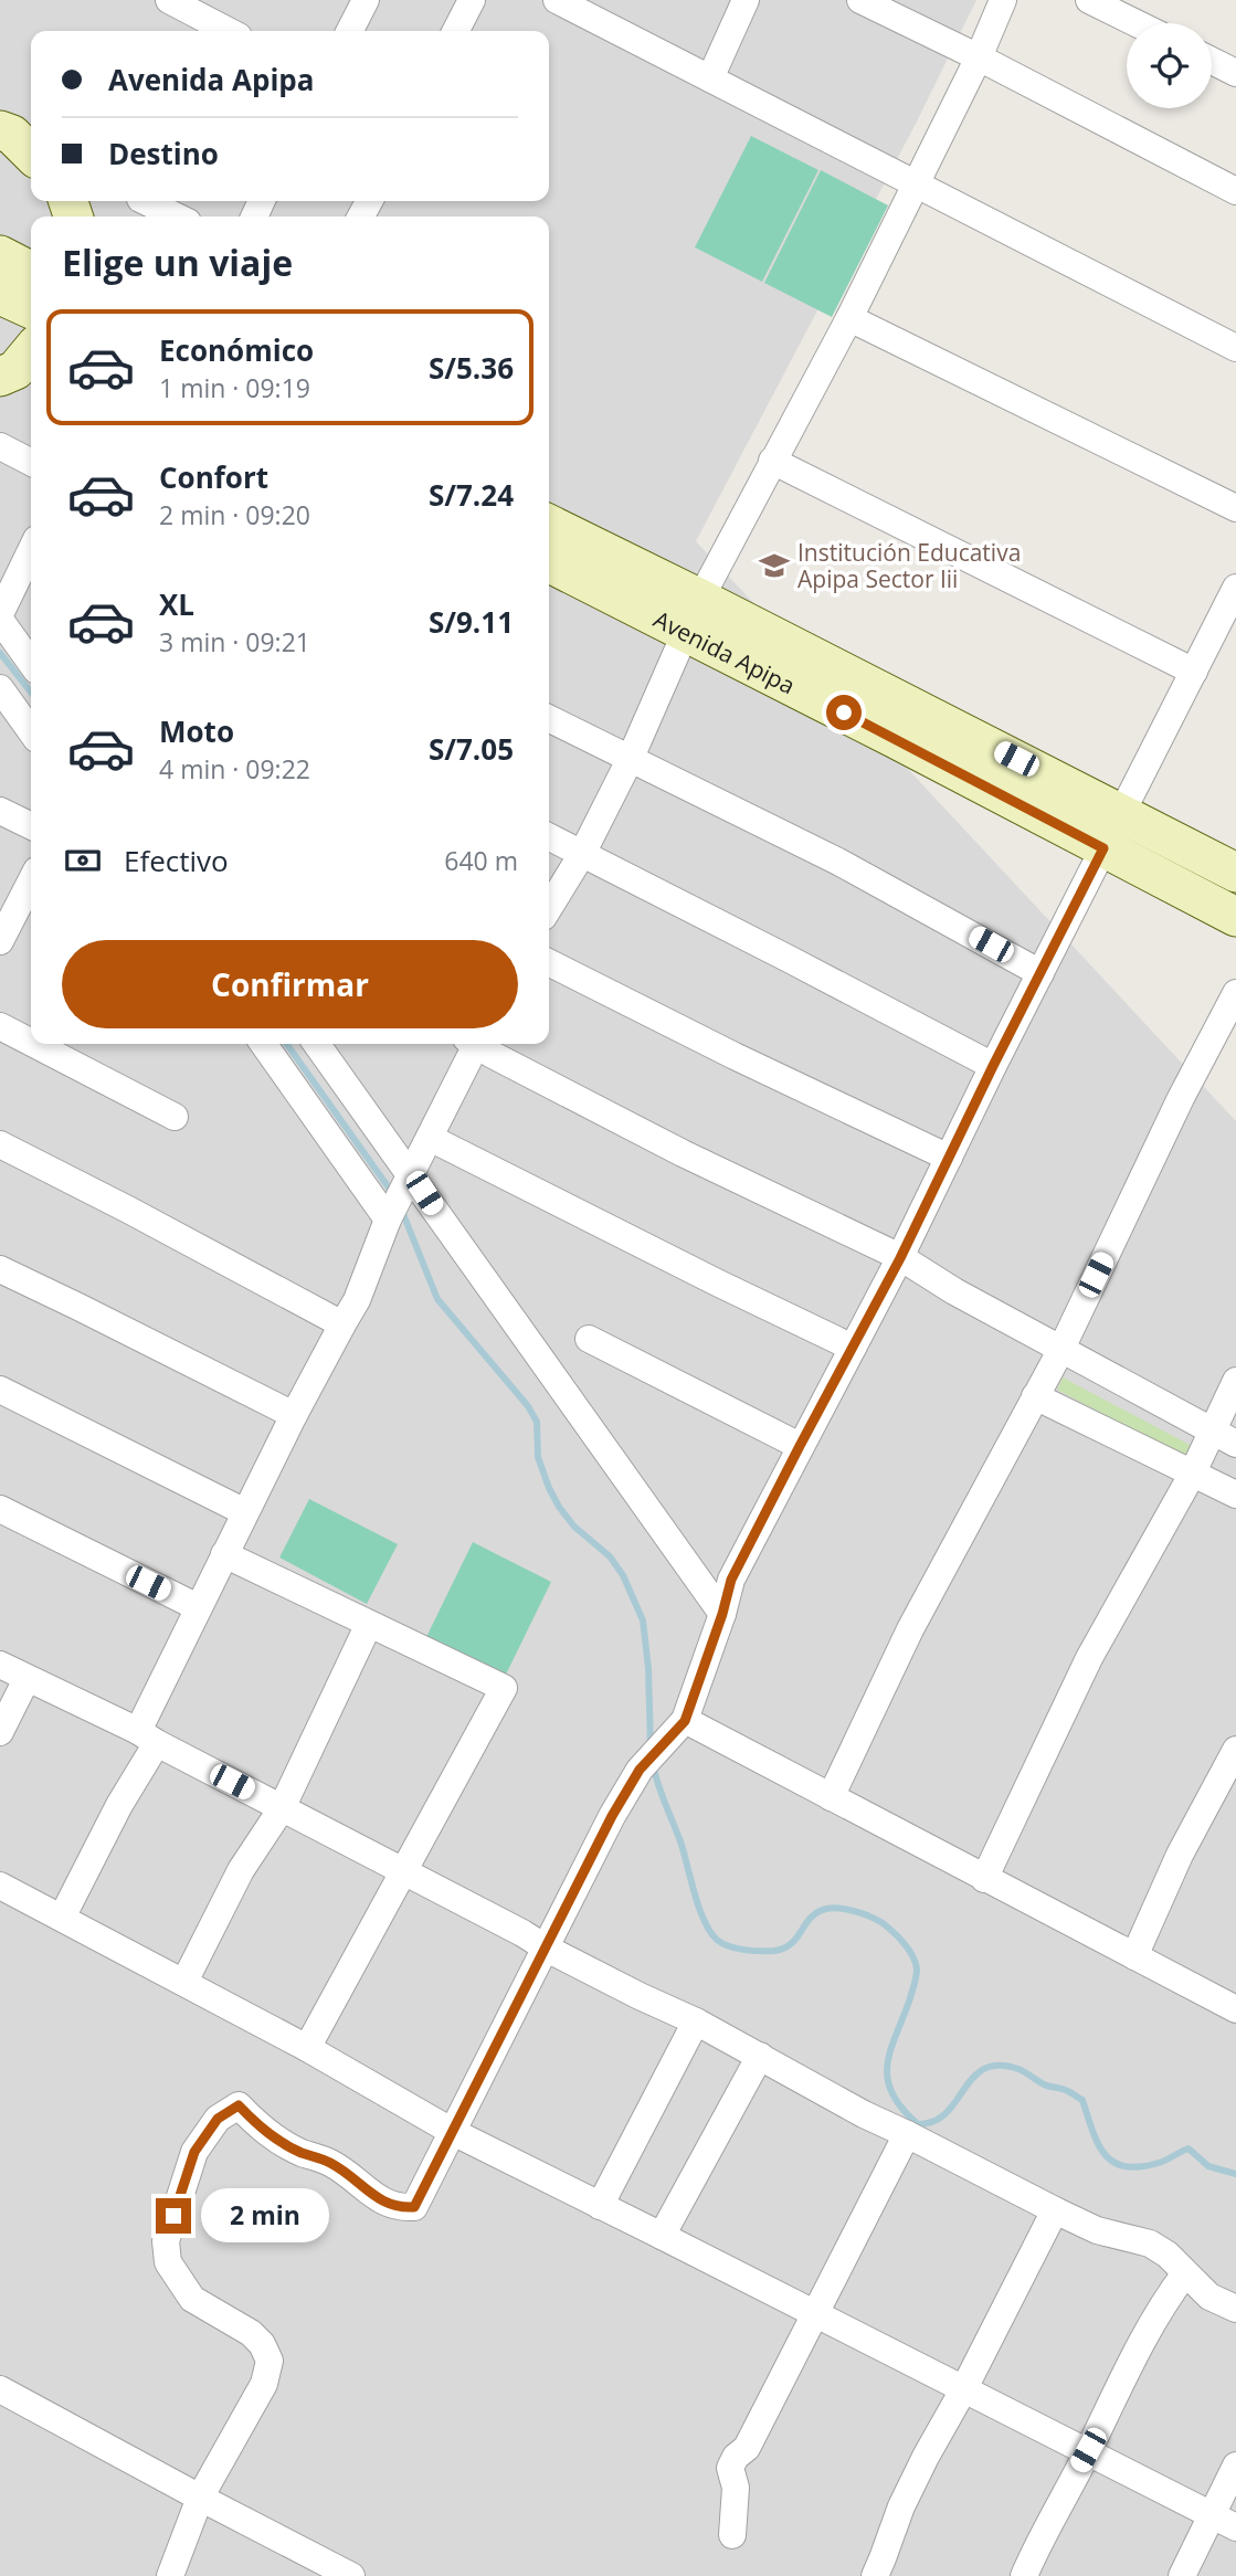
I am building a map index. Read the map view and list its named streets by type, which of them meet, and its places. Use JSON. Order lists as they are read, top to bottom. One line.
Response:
{"streets":{"street":["Avenida Apipa"]},"places":{"school or university":["Institución Educativa Apipa Sector Iii"]},"page":{"banner":["Avenida Apipa","Destino"],"heading":"Elige un viaje","list":[{"name":"Económico","note":"1 min · 09:19","value":"S/5.36"},{"name":"Confort","note":"2 min · 09:20","value":"S/7.24"},{"name":"XL","note":"3 min · 09:21","value":"S/9.11"},{"name":"Moto","note":"4 min · 09:22","value":"S/7.05"}],"pay":["Efectivo","640 m"],"buttons":"Confirmar","bubble":"2 min"}}
